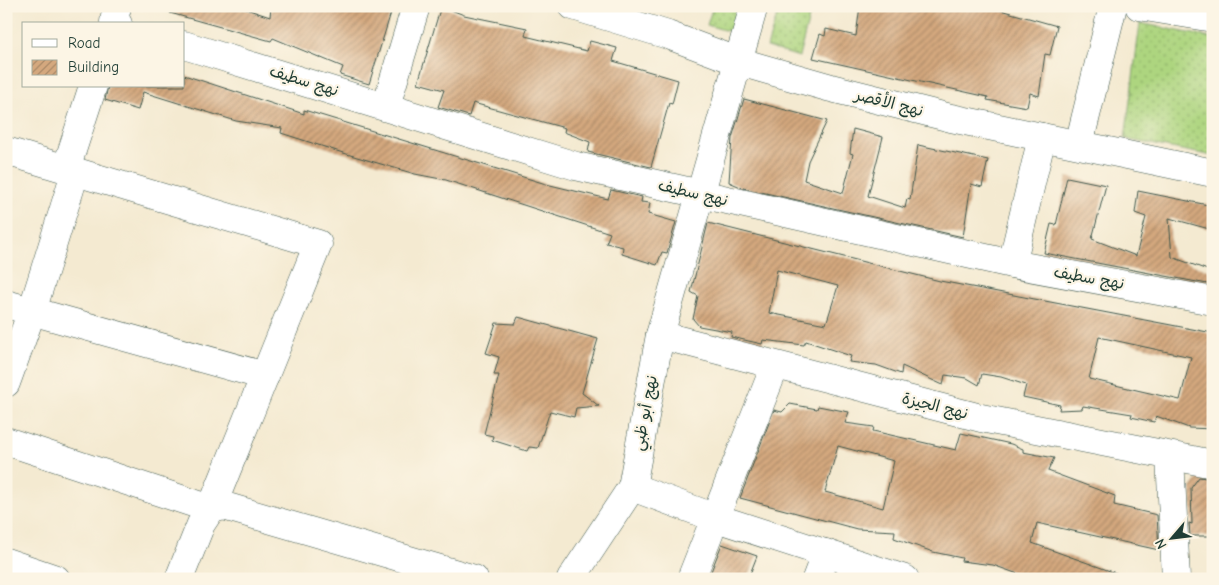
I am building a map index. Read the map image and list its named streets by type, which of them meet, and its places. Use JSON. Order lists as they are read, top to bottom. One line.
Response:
{"streets":{"street":["نهج سطيف","نهج الأقصر","نهج الجيزة","نهج أبو ظبي"]},"crossings":[["نهج سطيف","نهج أبو ظبي"],["نهج الأقصر","نهج أبو ظبي"],["نهج الجيزة","نهج أبو ظبي"]],"legend":["Road","Building"],"north":"bottom left"}
